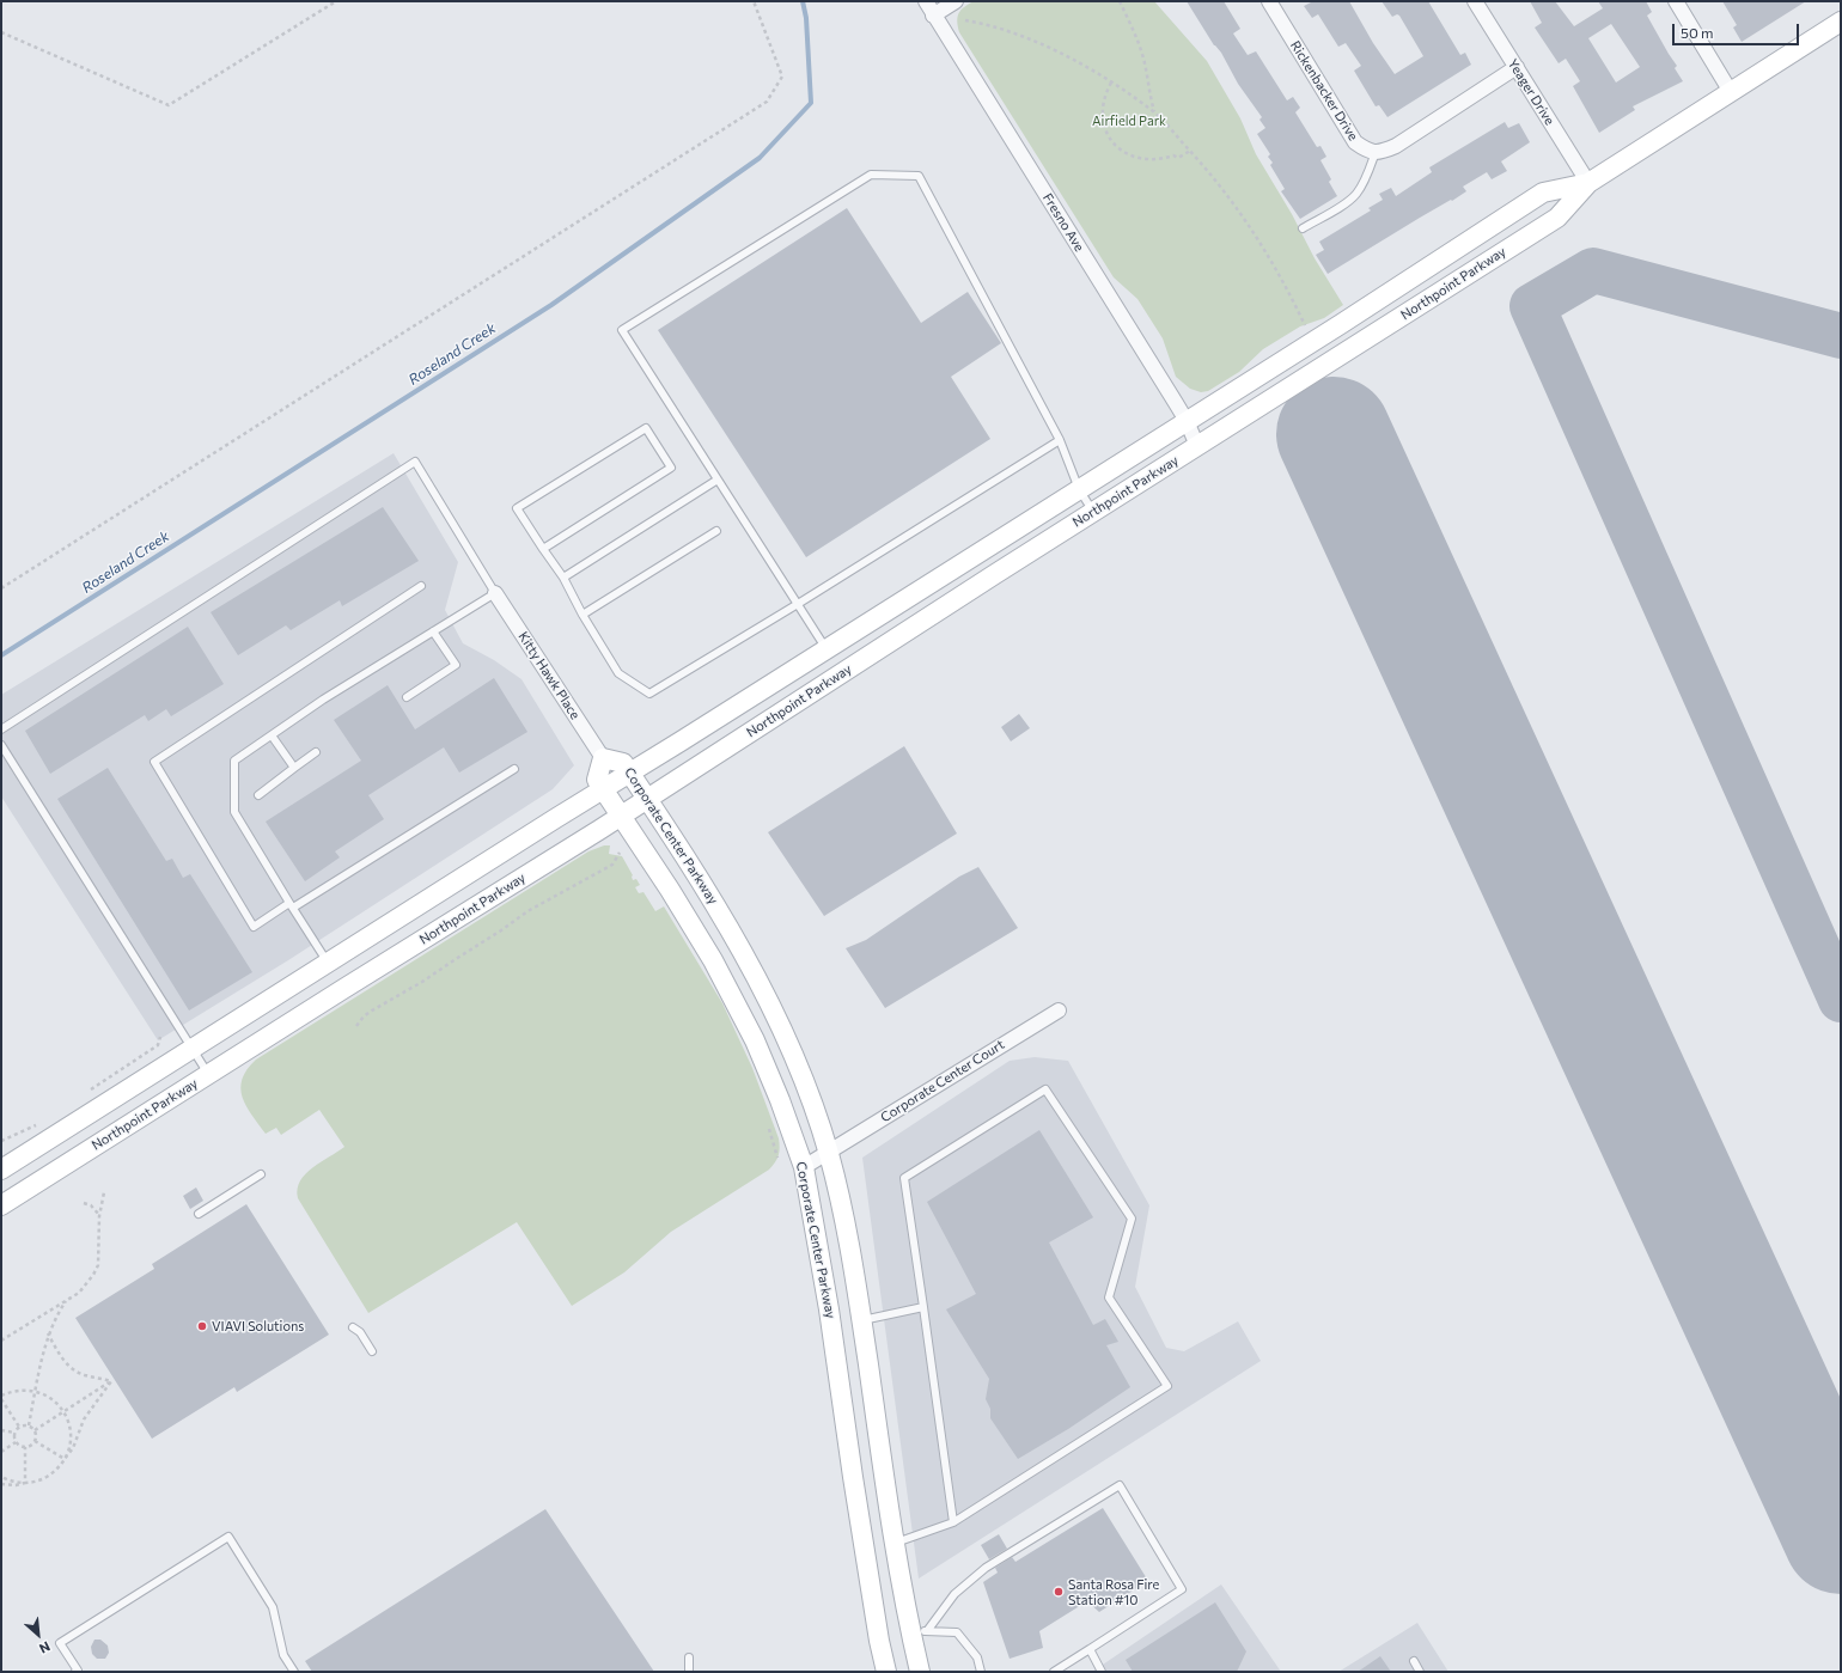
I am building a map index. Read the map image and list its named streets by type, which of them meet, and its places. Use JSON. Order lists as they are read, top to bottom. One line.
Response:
{"streets":{"street":["Rickenbacker Drive","Yeager Drive","Fresno Ave","Northpoint Parkway","Kitty Hawk Place","Corporate Center Parkway","Corporate Center Court"]},"crossings":[["Yeager Drive","Northpoint Parkway"],["Fresno Ave","Northpoint Parkway"],["Northpoint Parkway","Corporate Center Parkway"],["Kitty Hawk Place","Corporate Center Parkway"],["Corporate Center Parkway","Corporate Center Court"]],"water":["Roseland Creek"],"parks":["Airfield Park"],"places":["VIAVI Solutions","Santa Rosa Fire Station #10"],"scale_bar":"50 m","north":"bottom right"}
